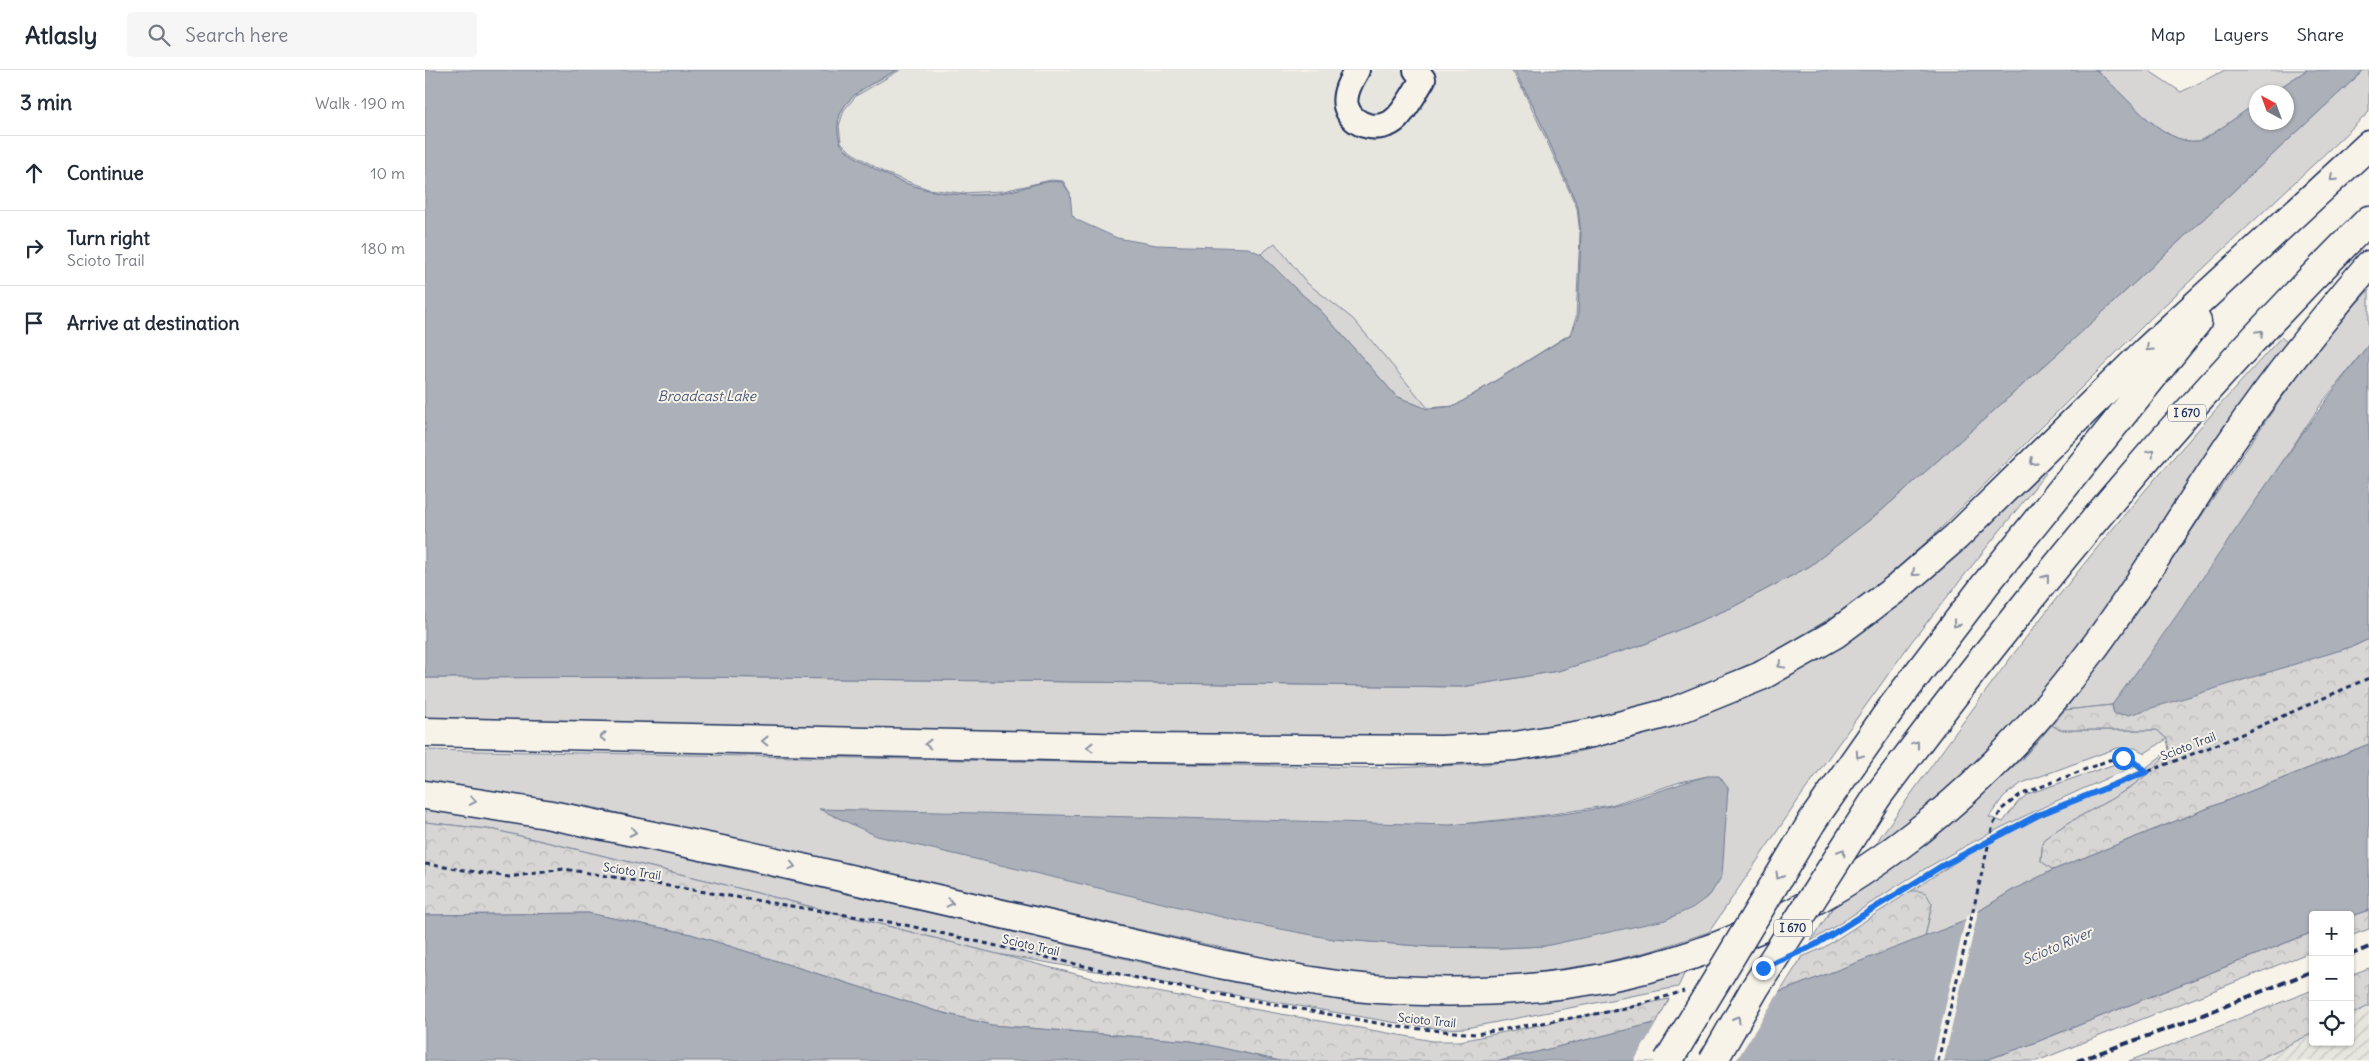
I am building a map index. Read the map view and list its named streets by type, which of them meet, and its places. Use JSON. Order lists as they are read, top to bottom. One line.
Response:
{"streets":{"highway":["I 670"],"path":["Scioto Trail"]},"water":["Broadcast Lake","Scioto River"],"north":"top left","page":{"header":"Atlasly","search":"Search here","nav":["Map","Layers","Share"],"heading":["3 min","Walk · 190 m"],"list":[["Continue","10 m"],["Turn right","Scioto Trail","180 m"],"Arrive at destination"],"map_buttons":["+","−"]}}
